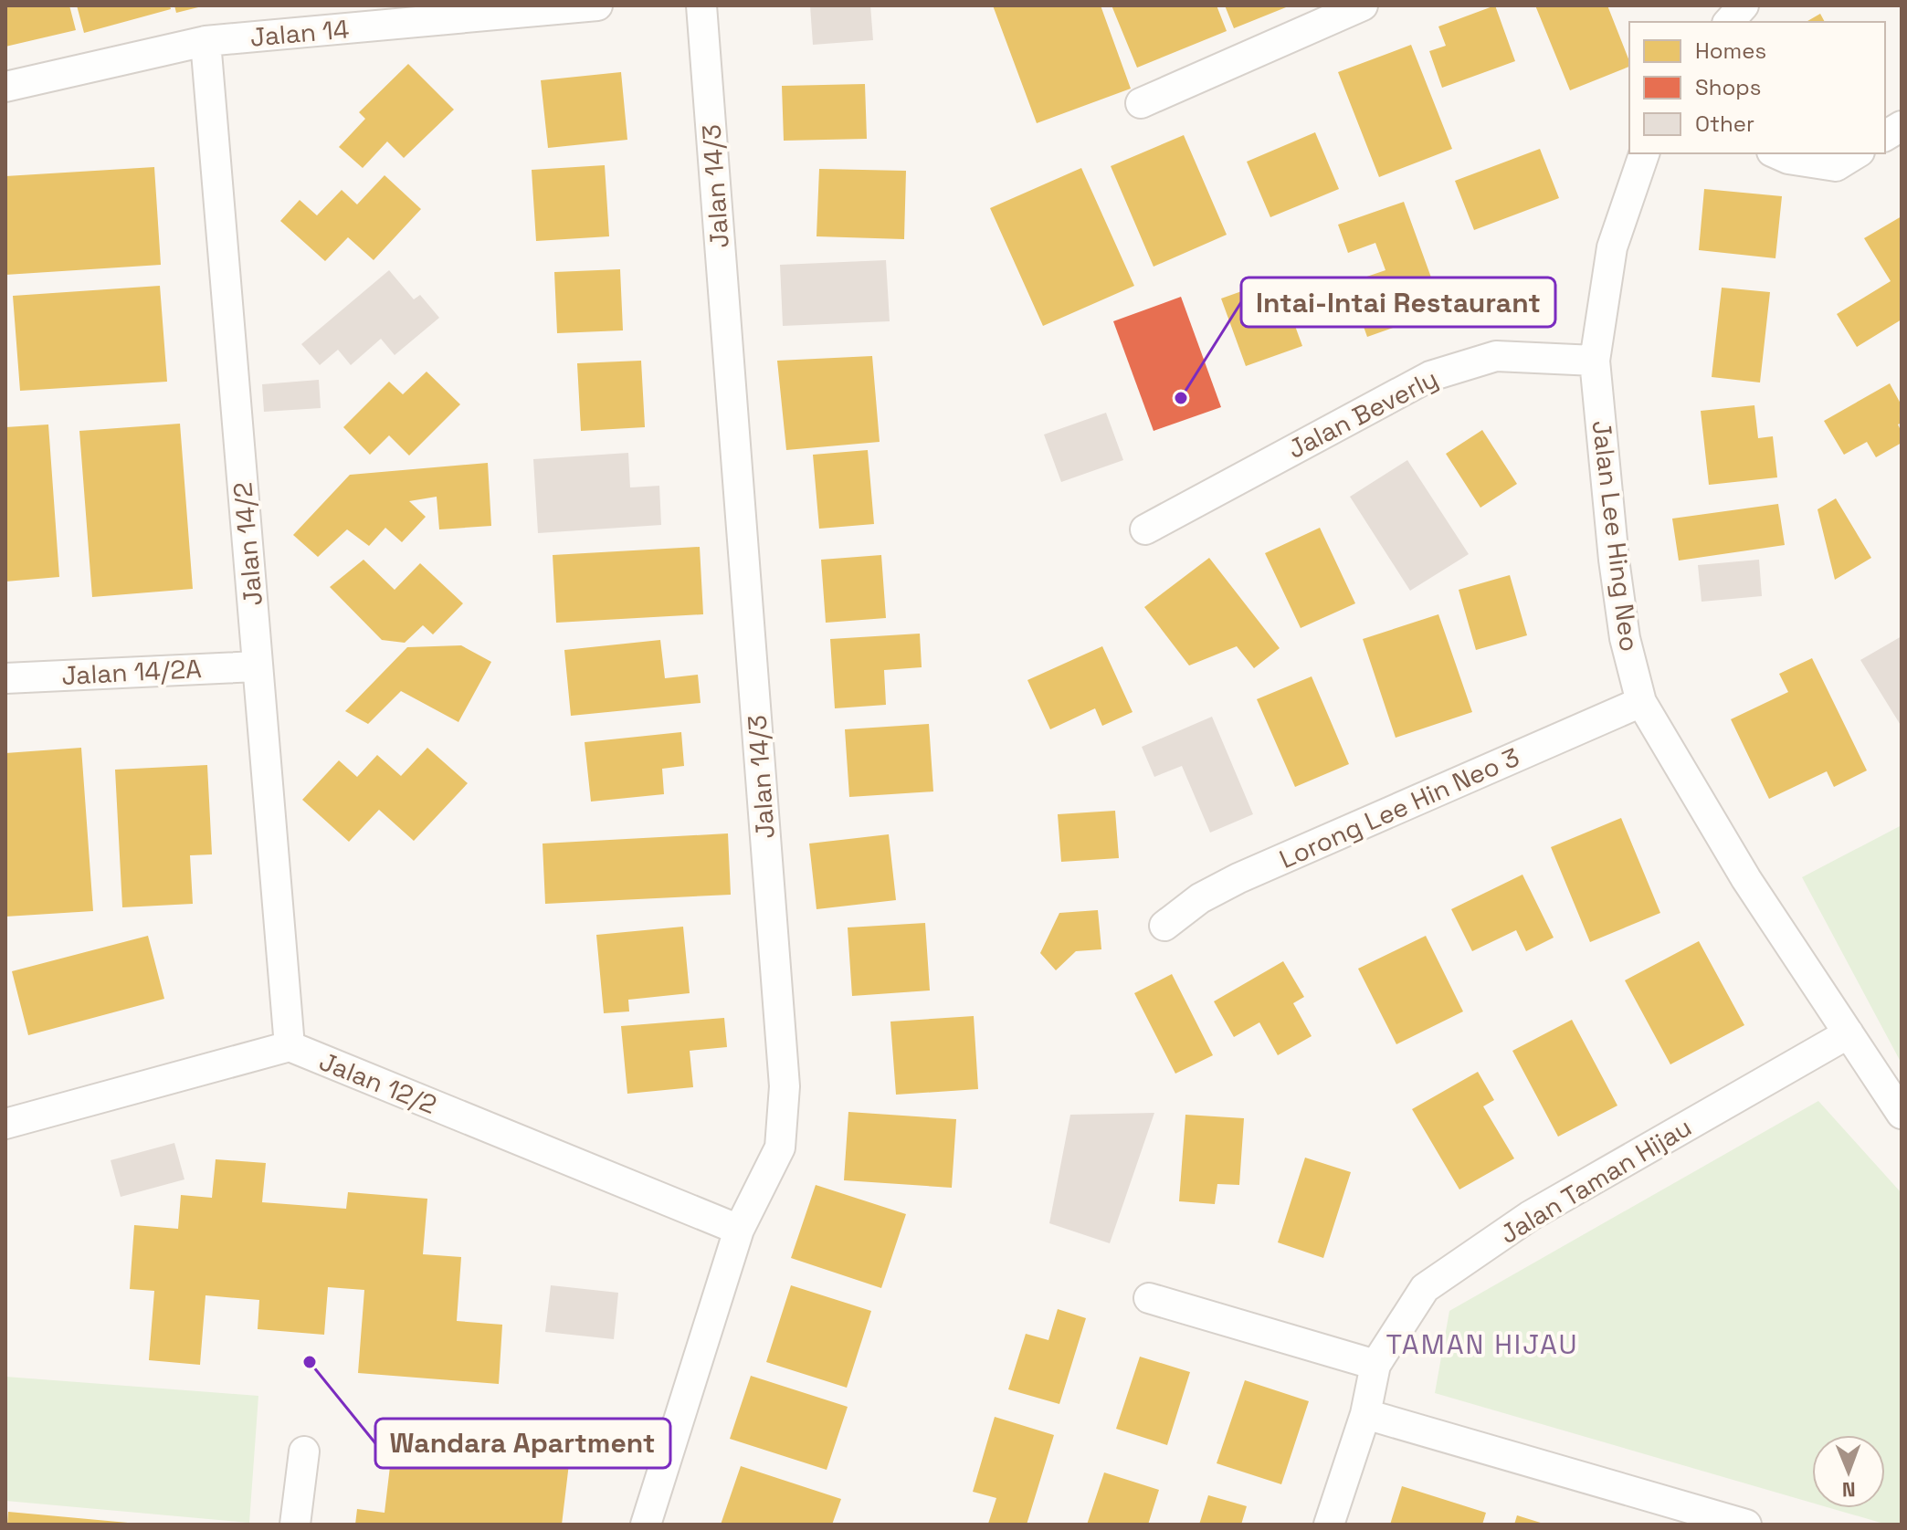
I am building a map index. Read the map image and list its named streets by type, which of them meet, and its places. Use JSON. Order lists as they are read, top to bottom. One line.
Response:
{"streets":{"street":["Jalan 14","Jalan 14/3","Jalan Beverly","Jalan Lee Hing Neo","Jalan 14/2","Jalan 14/2A","Lorong Lee Hin Neo 3","Jalan 12/2","Jalan Taman Hijau"]},"crossings":[["Jalan 14","Jalan 14/2"],["Jalan 14/3","Jalan 12/2"],["Jalan Beverly","Jalan Lee Hing Neo"],["Jalan Lee Hing Neo","Lorong Lee Hin Neo 3"],["Jalan Lee Hing Neo","Jalan Taman Hijau"],["Jalan 14/2","Jalan 14/2A"],["Jalan 14/2","Jalan 12/2"]],"districts":["TAMAN HIJAU"],"places":["Intai-Intai Restaurant","Wandara Apartment"],"legend":["Homes","Shops","Other"],"north":"bottom"}
